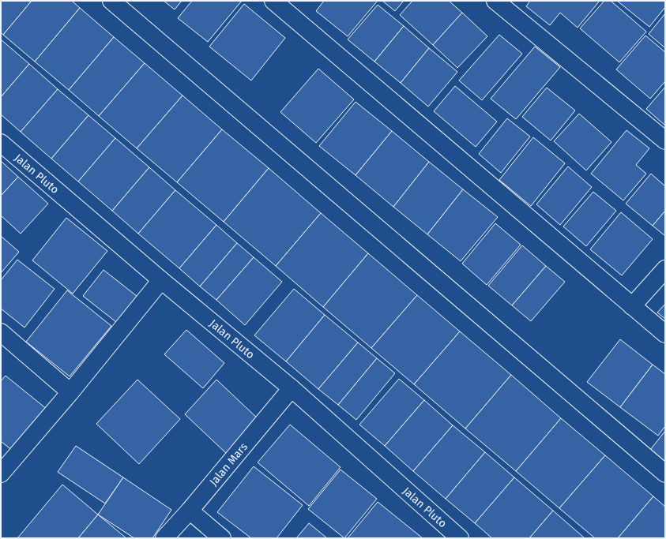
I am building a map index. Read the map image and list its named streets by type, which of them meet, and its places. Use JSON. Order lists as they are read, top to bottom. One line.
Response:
{"streets":{"street":["Jalan Pluto","Jalan Mars"]},"crossings":[["Jalan Pluto","Jalan Mars"]]}
